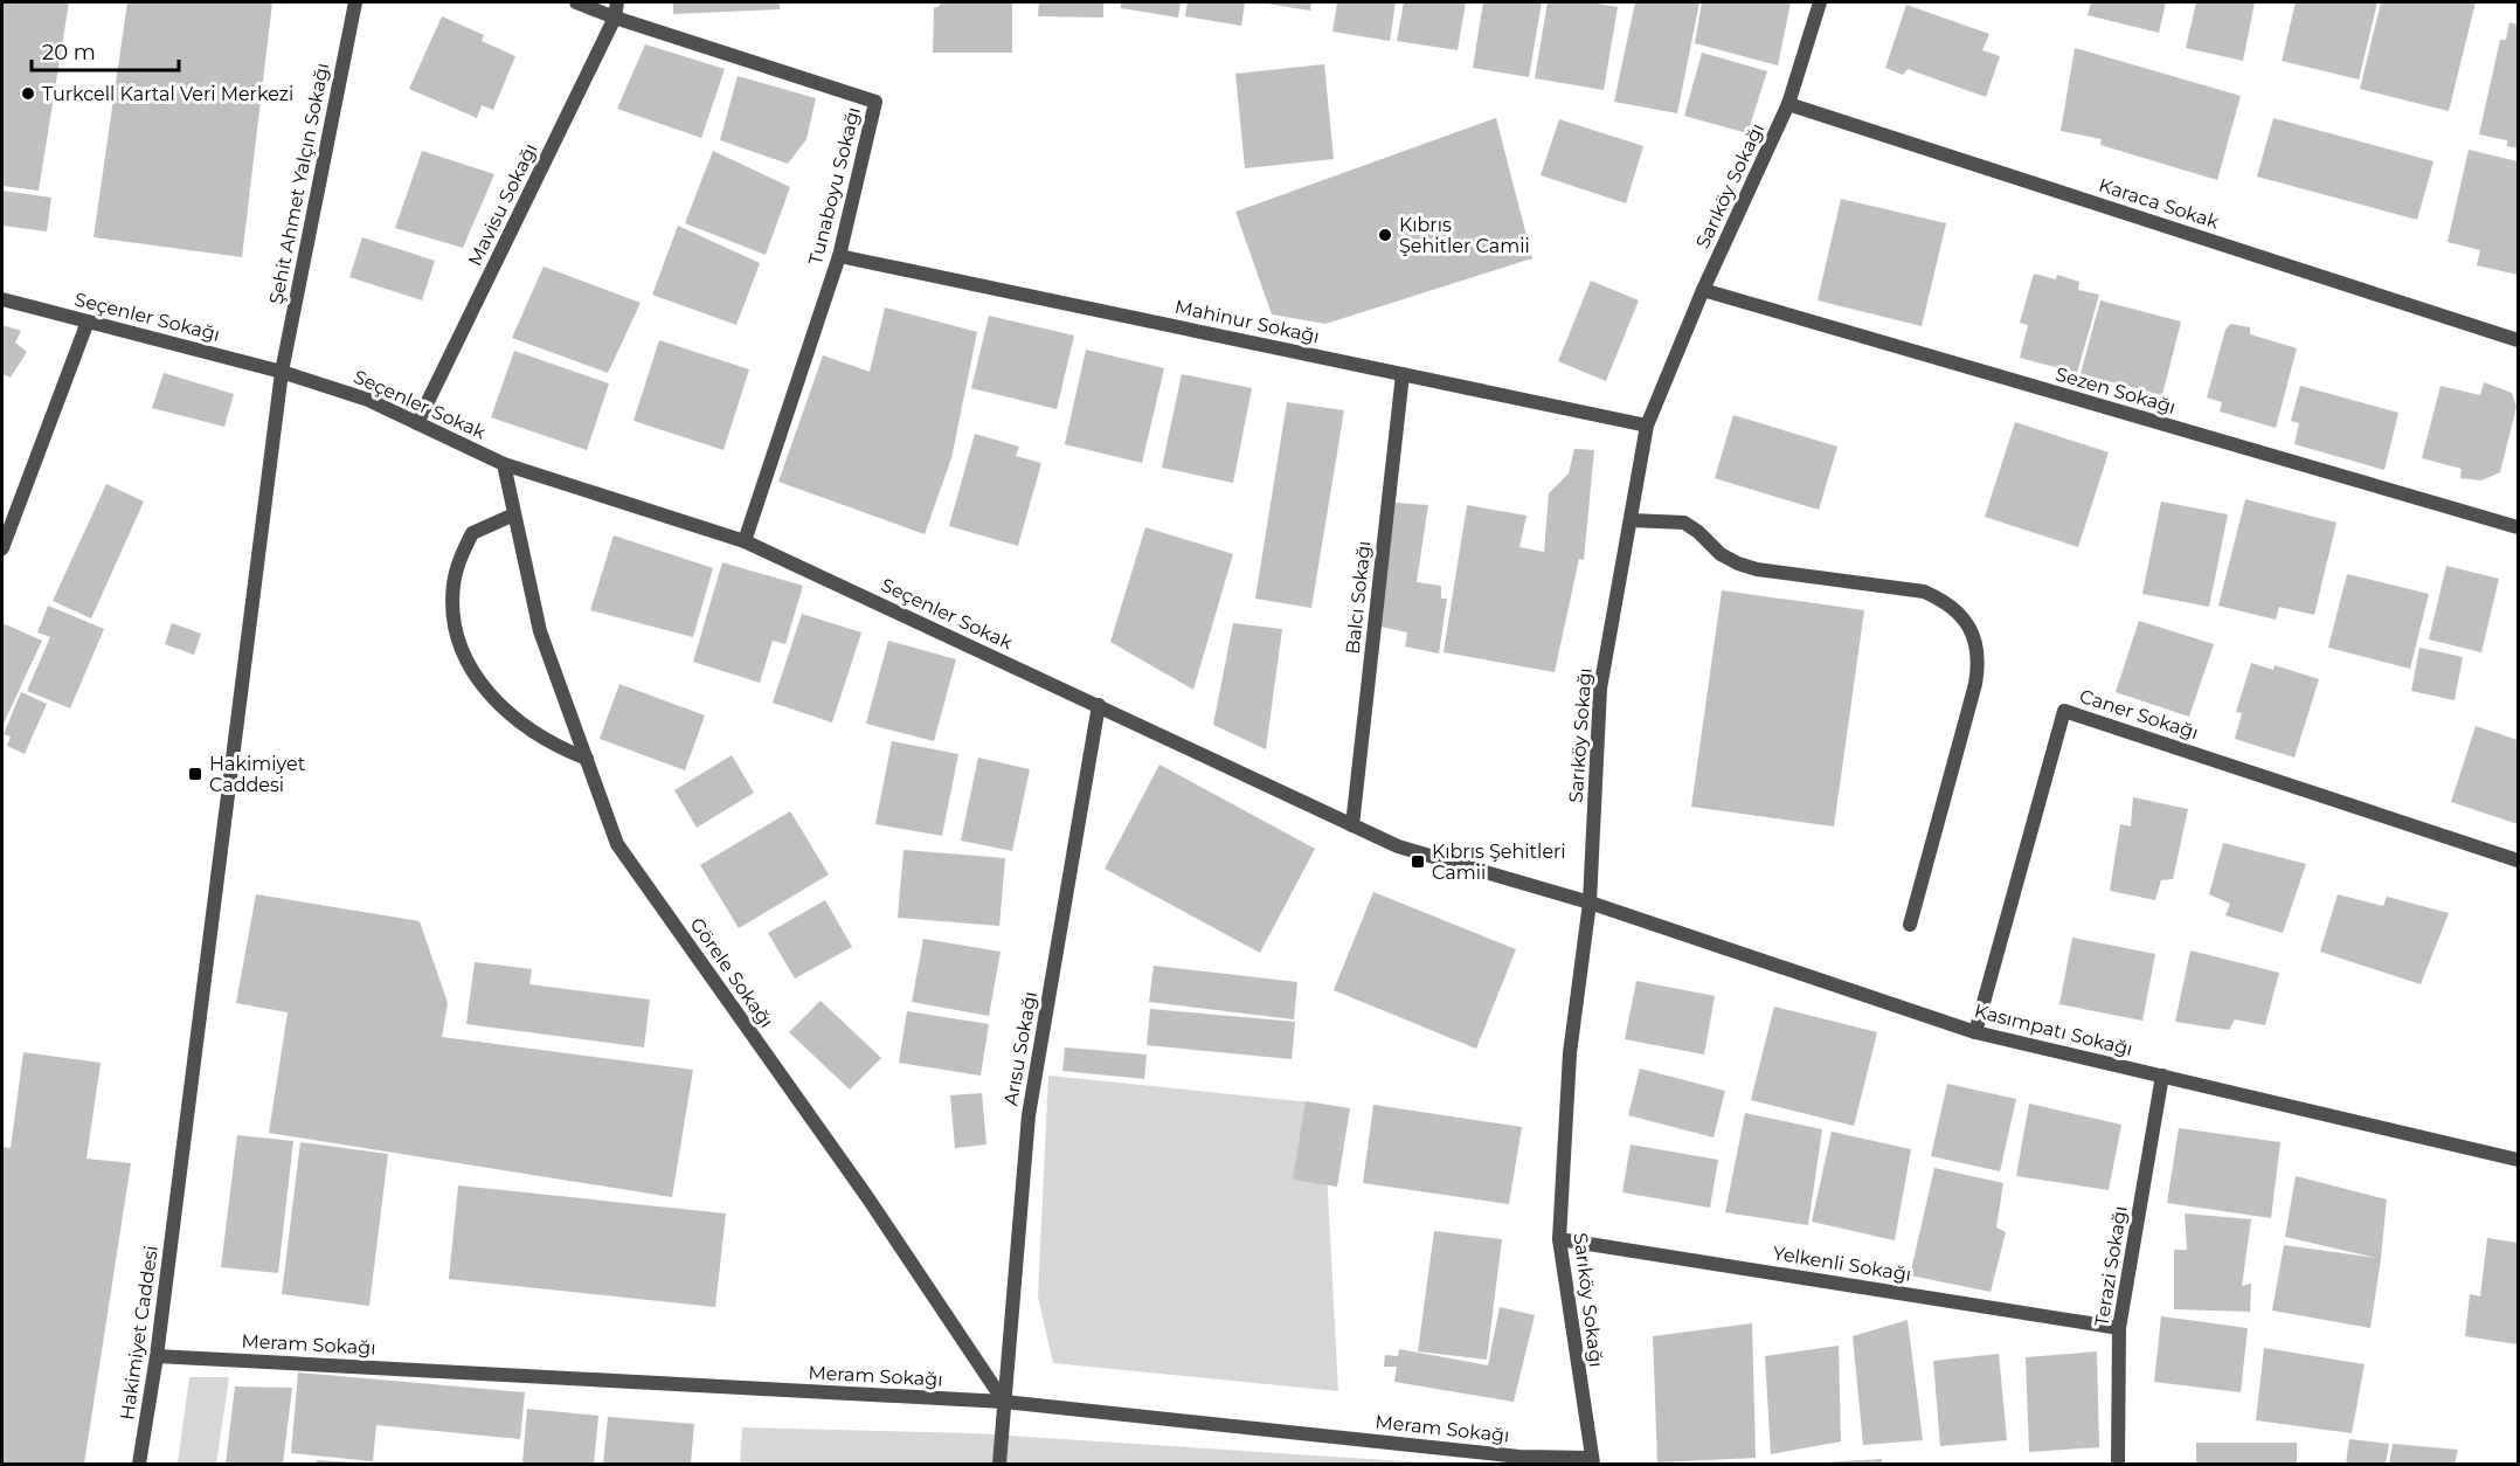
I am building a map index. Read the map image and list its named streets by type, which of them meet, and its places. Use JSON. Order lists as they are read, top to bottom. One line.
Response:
{"streets":{"street":["Şehit Ahmet Yalçın Sokağı","Tunaboyu Sokağı","Sarıköy Sokağı","Karaca Sokak","Mavisu Sokağı","Seçenler Sokağı","Mahinur Sokağı","Sezen Sokağı","Seçenler Sokak","Balcı Sokağı","Caner Sokağı","Görele Sokağı","Kasımpatı Sokağı","Arısu Sokağı","Yelkenli Sokağı","Terazi Sokağı","Hakimiyet Caddesi","Meram Sokağı"]},"crossings":[["Şehit Ahmet Yalçın Sokağı","Seçenler Sokağı"],["Şehit Ahmet Yalçın Sokağı","Seçenler Sokak"],["Şehit Ahmet Yalçın Sokağı","Hakimiyet Caddesi"],["Tunaboyu Sokağı","Mavisu Sokağı"],["Tunaboyu Sokağı","Mahinur Sokağı"],["Tunaboyu Sokağı","Seçenler Sokak"],["Sarıköy Sokağı","Karaca Sokak"],["Sarıköy Sokağı","Mahinur Sokağı"],["Sarıköy Sokağı","Sezen Sokağı"],["Sarıköy Sokağı","Seçenler Sokak"],["Sarıköy Sokağı","Kasımpatı Sokağı"],["Sarıköy Sokağı","Yelkenli Sokağı"],["Sarıköy Sokağı","Meram Sokağı"],["Mavisu Sokağı","Seçenler Sokak"],["Seçenler Sokağı","Seçenler Sokak"],["Seçenler Sokağı","Hakimiyet Caddesi"],["Mahinur Sokağı","Balcı Sokağı"],["Seçenler Sokak","Balcı Sokağı"],["Seçenler Sokak","Görele Sokağı"],["Seçenler Sokak","Kasımpatı Sokağı"],["Seçenler Sokak","Arısu Sokağı"],["Seçenler Sokak","Hakimiyet Caddesi"],["Caner Sokağı","Kasımpatı Sokağı"],["Görele Sokağı","Arısu Sokağı"],["Görele Sokağı","Meram Sokağı"],["Kasımpatı Sokağı","Terazi Sokağı"],["Arısu Sokağı","Meram Sokağı"],["Yelkenli Sokağı","Terazi Sokağı"],["Hakimiyet Caddesi","Meram Sokağı"]],"places":{"other":["Turkcell Kartal Veri Merkezi","Kıbrıs Şehitler Camii"],"transit":["Hakimiyet Caddesi","Kıbrıs Şehi̇tleri̇ Cami̇i̇"]},"scale_bar":"20 m"}
